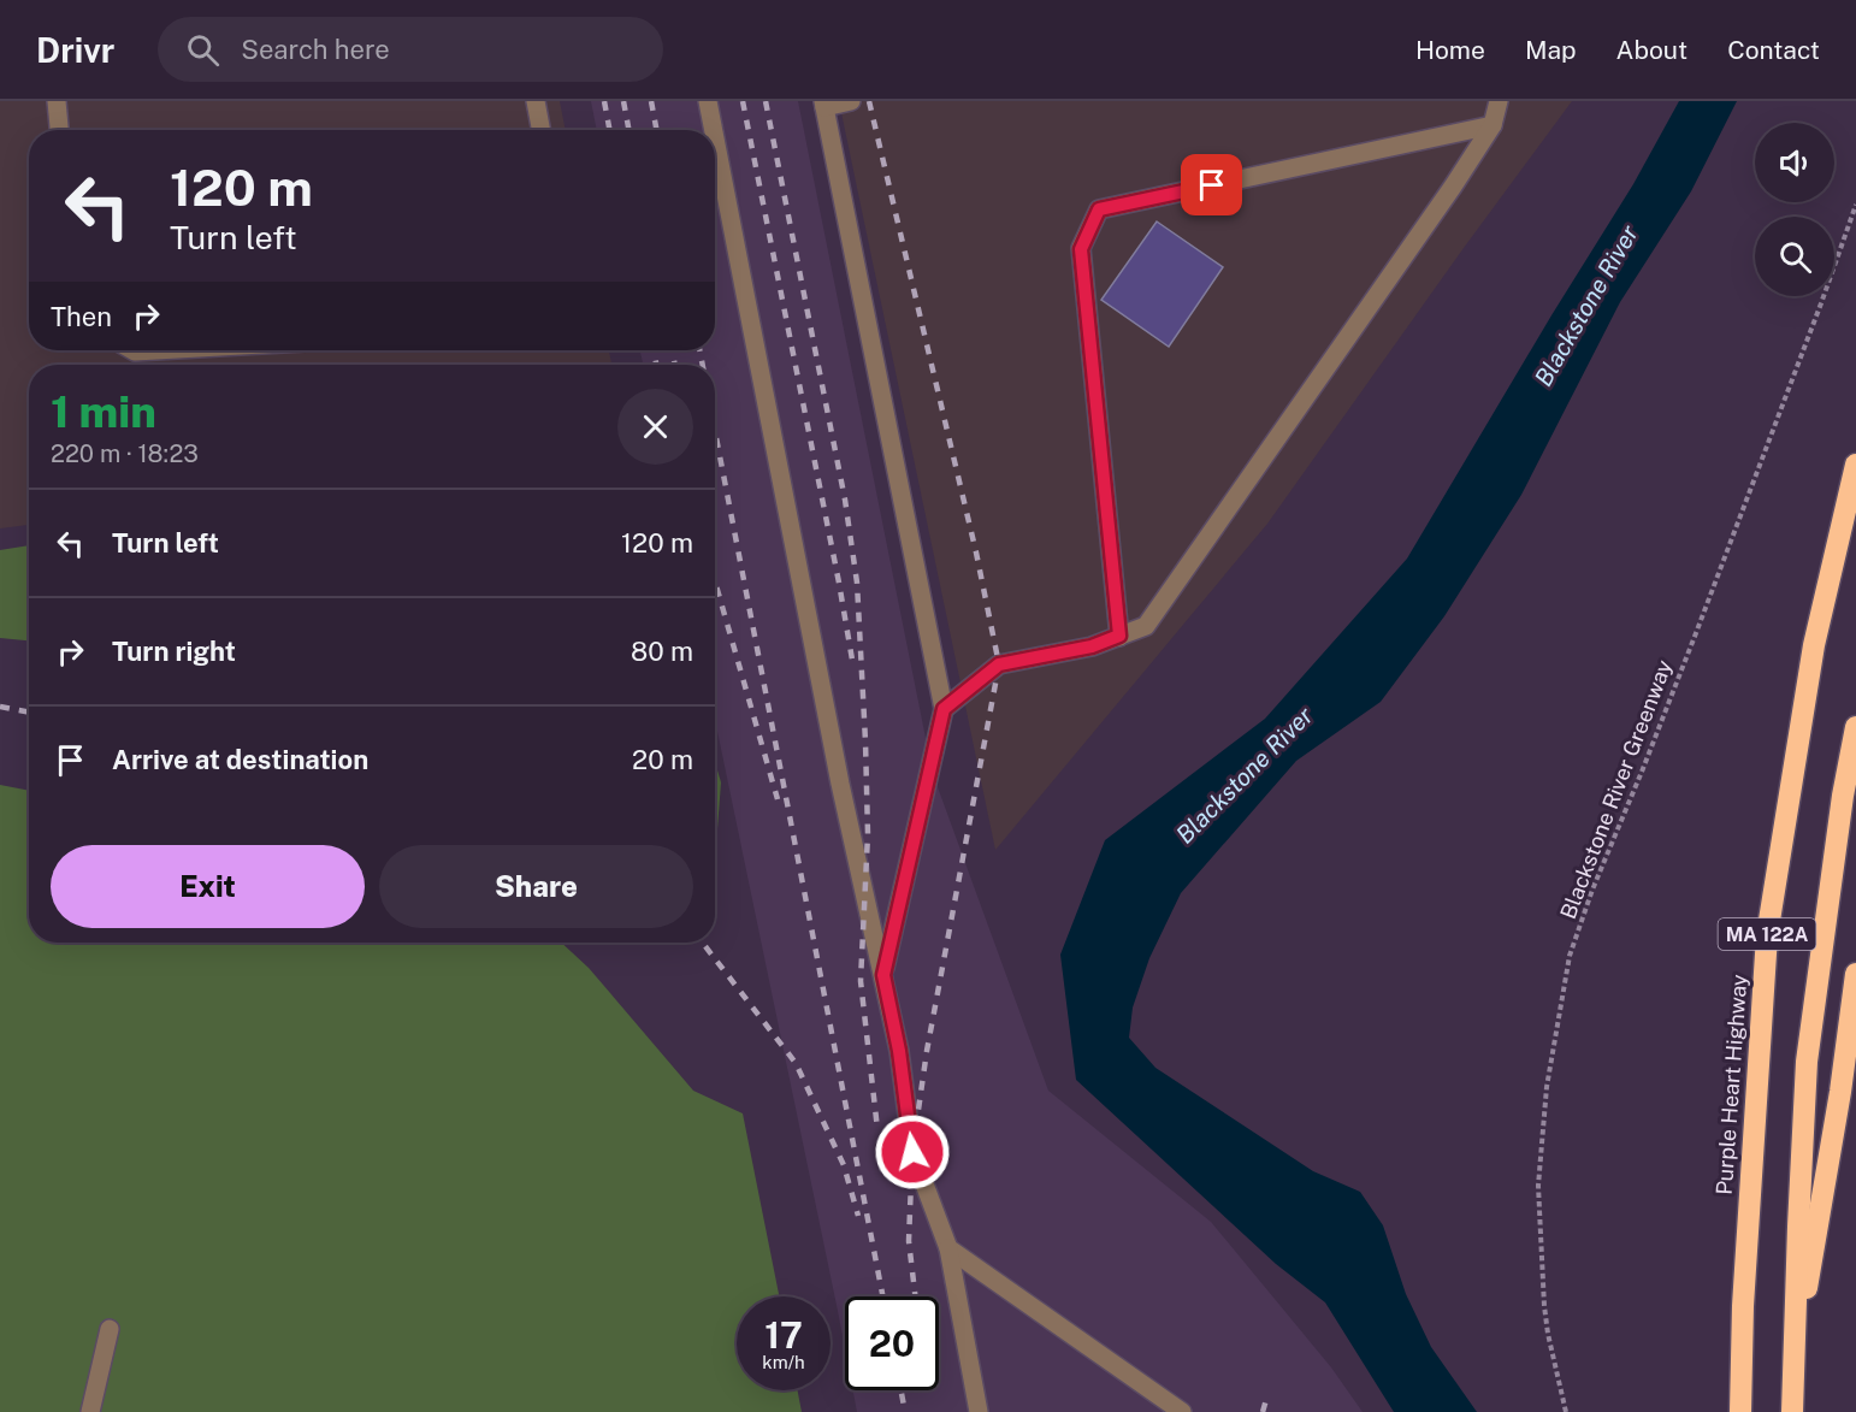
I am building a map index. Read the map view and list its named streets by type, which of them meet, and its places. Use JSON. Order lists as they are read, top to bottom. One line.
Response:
{"streets":{"highway":["MA 122A","Purple Heart Highway"],"path":["Blackstone River Greenway"]},"water":["Blackstone River"],"page":{"header":"Drivr","search":"Search here","nav":["Home","Map","About","Contact"],"turn":["120 m","Turn left"],"then":"Then","heading":["1 min","220 m · 18:23"],"list":[{"name":"Turn left","value":"120 m"},{"name":"Turn right","value":"80 m"},{"name":"Arrive at destination","value":"20 m"}],"buttons":["Exit","Share"],"speed":"17 km/h","limit":"20"}}
